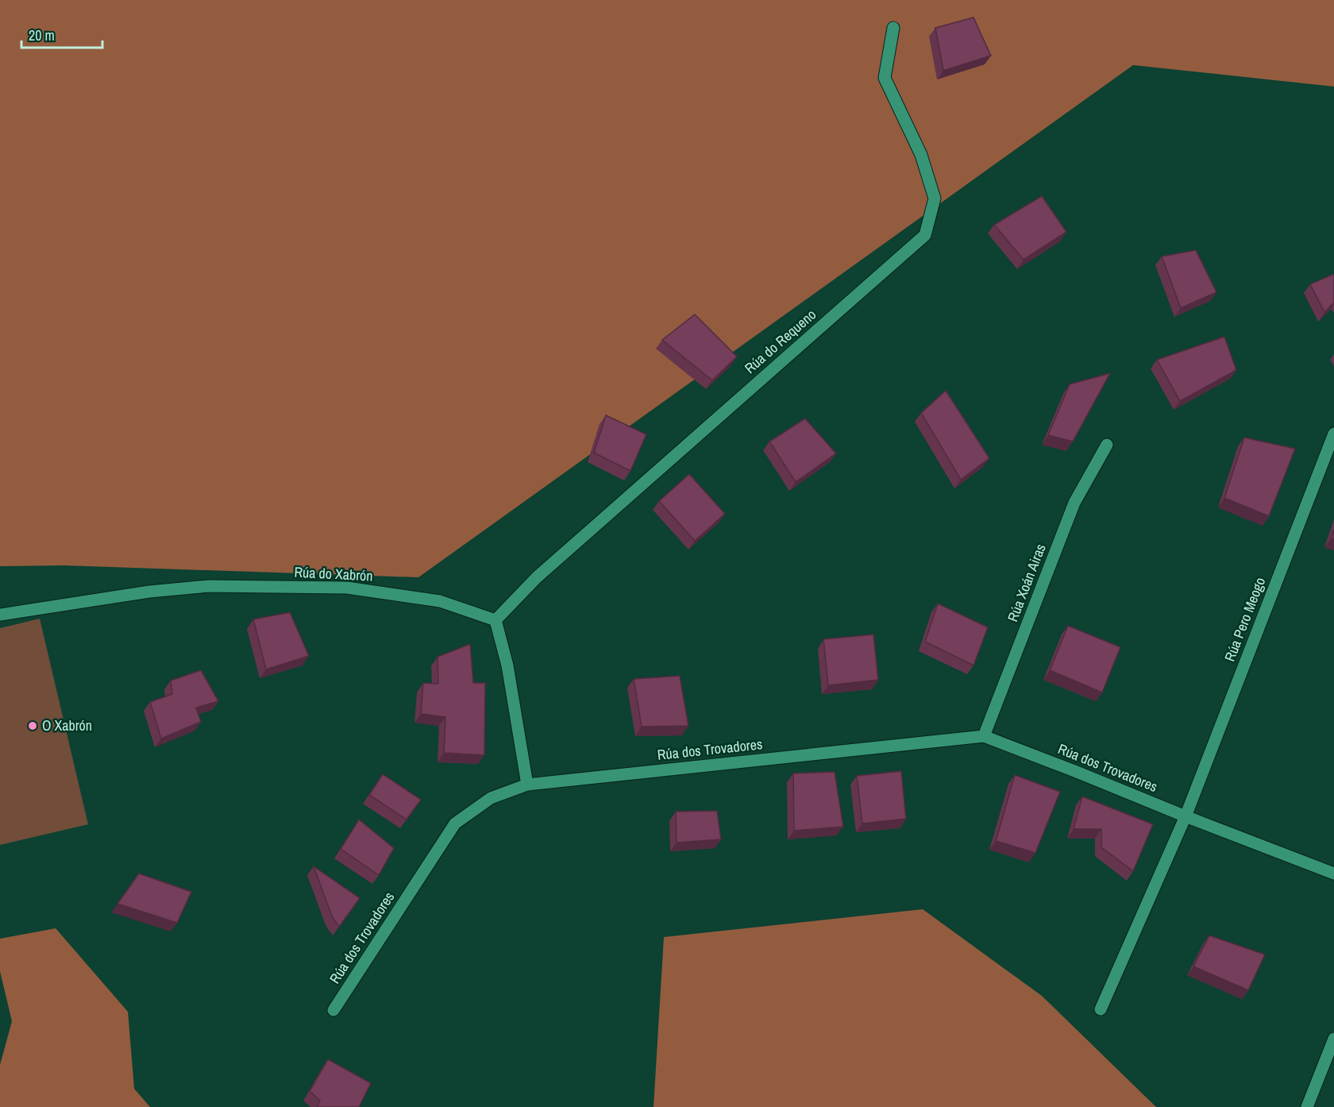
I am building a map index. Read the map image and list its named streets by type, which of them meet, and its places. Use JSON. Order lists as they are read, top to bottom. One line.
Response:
{"streets":{"street":["Rúa do Requeno","Rúa do Xabrón","Rúa Xoán Airas","Rúa Pero Meogo","Rúa dos Trovadores"]},"crossings":[["Rúa do Requeno","Rúa do Xabrón"],["Rúa Xoán Airas","Rúa dos Trovadores"],["Rúa Pero Meogo","Rúa dos Trovadores"]],"places":["O Xabrón"],"scale_bar":"20 m"}
